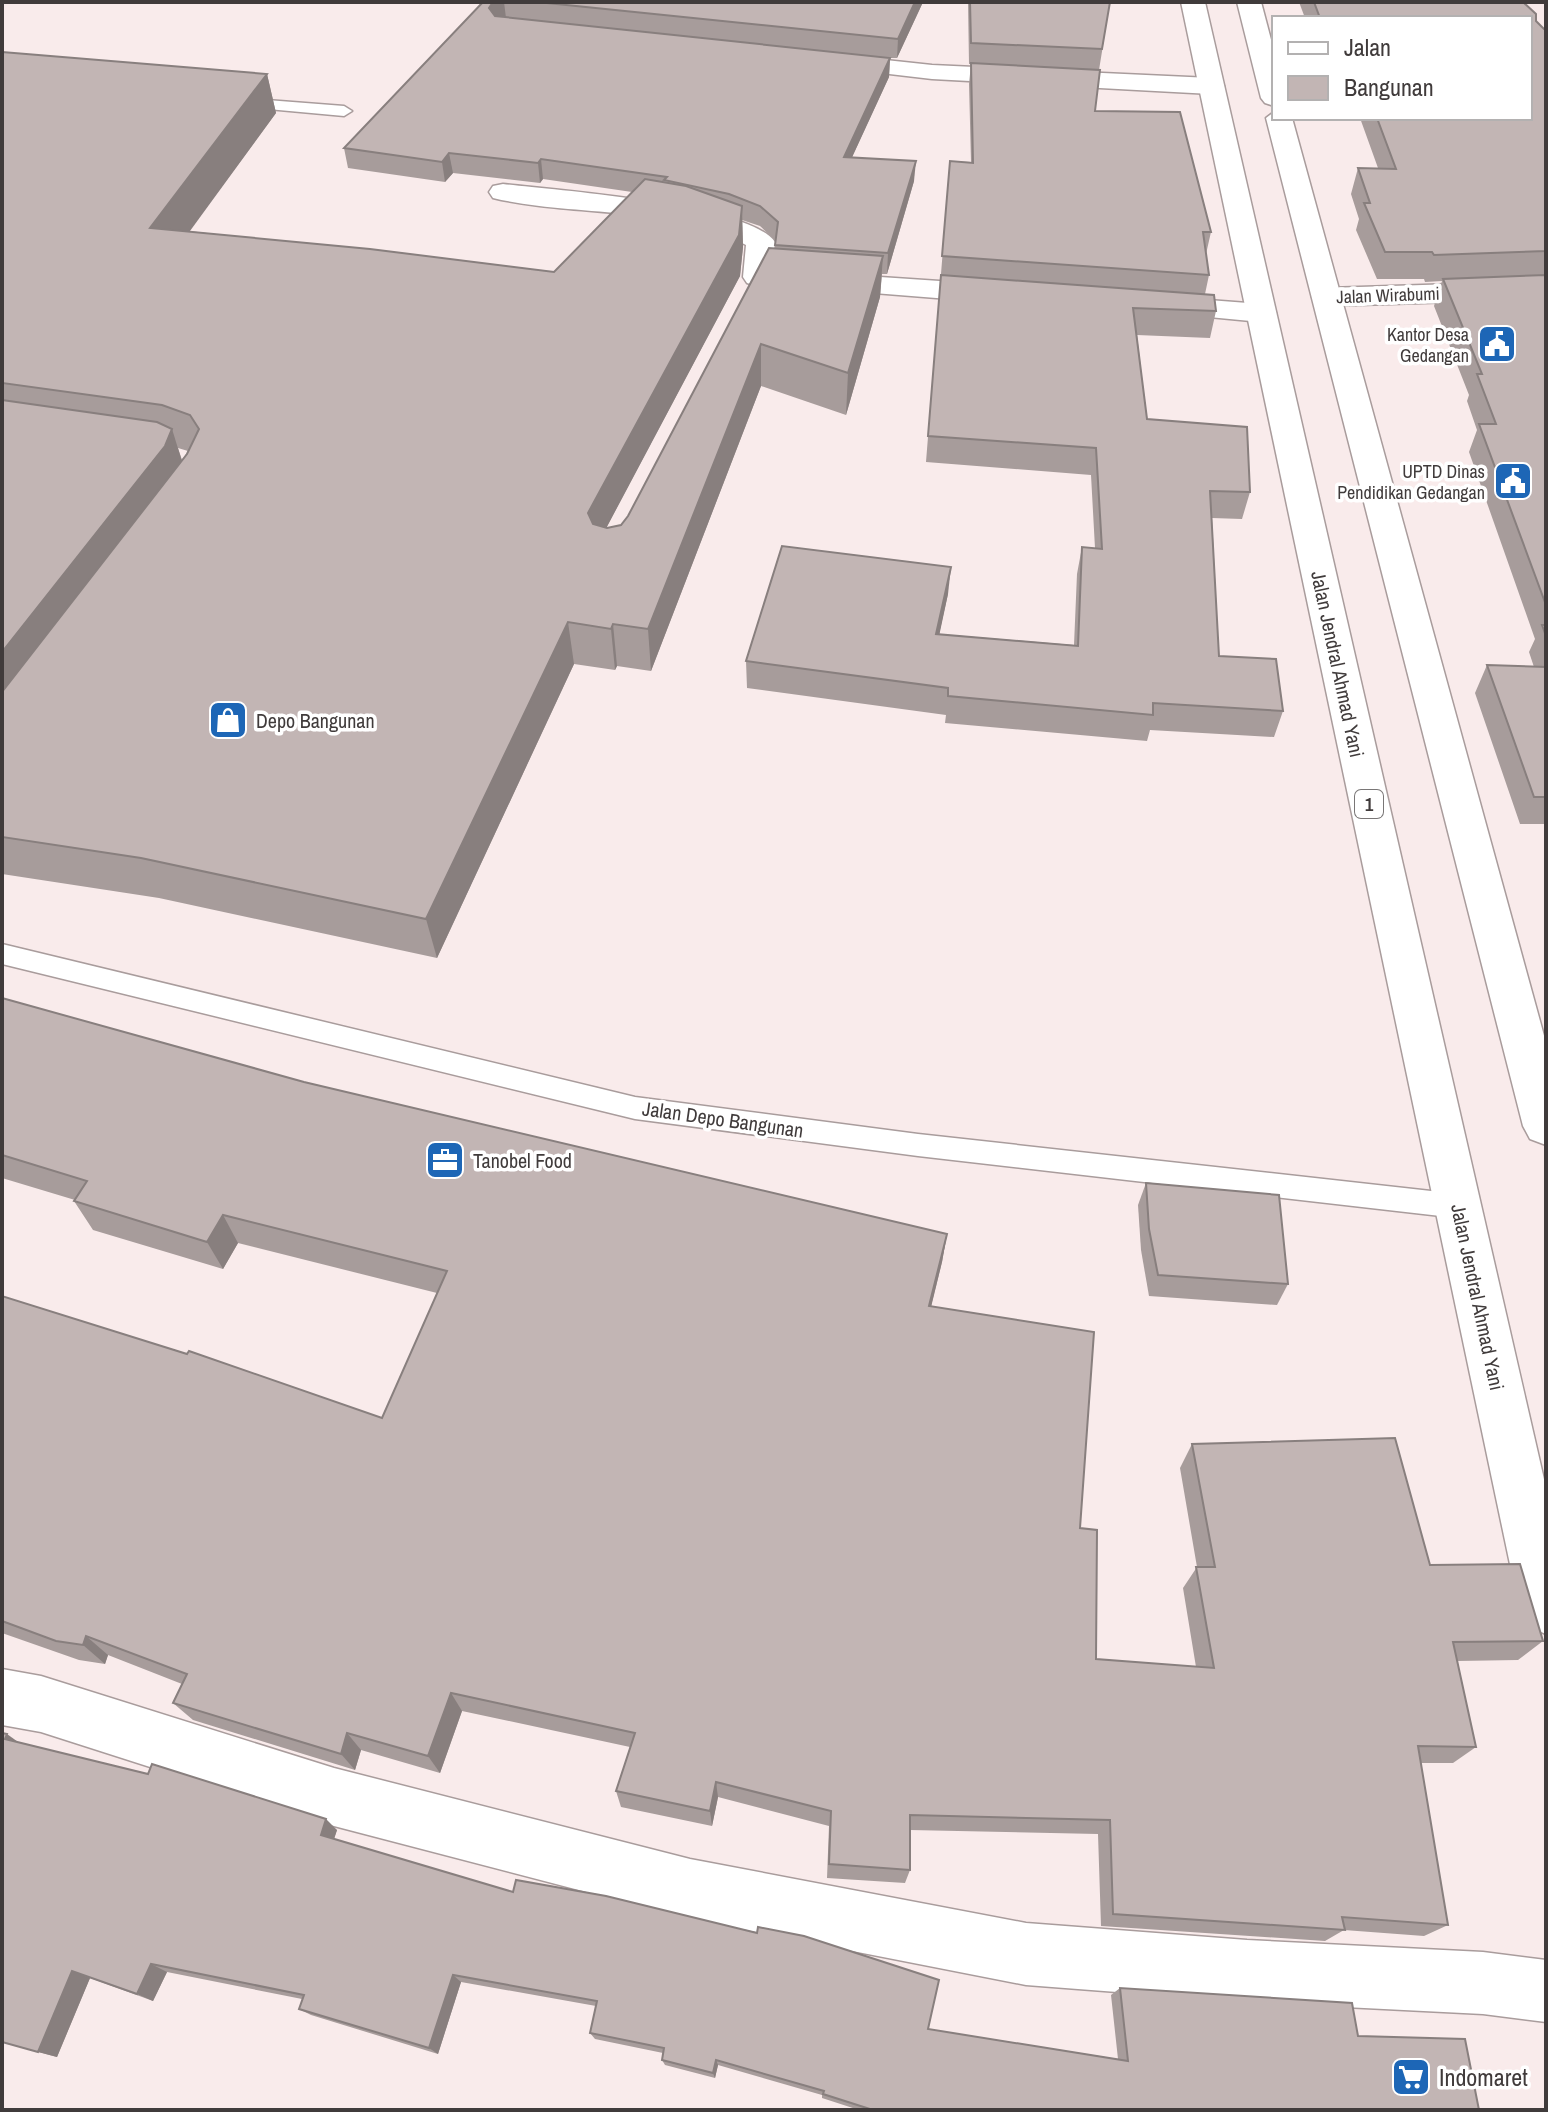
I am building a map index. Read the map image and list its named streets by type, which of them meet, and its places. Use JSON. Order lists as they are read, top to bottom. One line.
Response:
{"streets":{"main road":["Jalan Wirabumi","Jalan Jendral Ahmad Yani","1"],"lane":["Jalan Depo Bangunan"]},"crossings":[["Jalan Jendral Ahmad Yani","Jalan Depo Bangunan"]],"places":{"public building":["Kantor Desa Gedangan","UPTD Dinas Pendidikan Gedangan"],"shop":["Depo Bangunan"],"office":["Tanobel Food"],"supermarket":["Indomaret"]},"legend":["Jalan","Bangunan"]}
